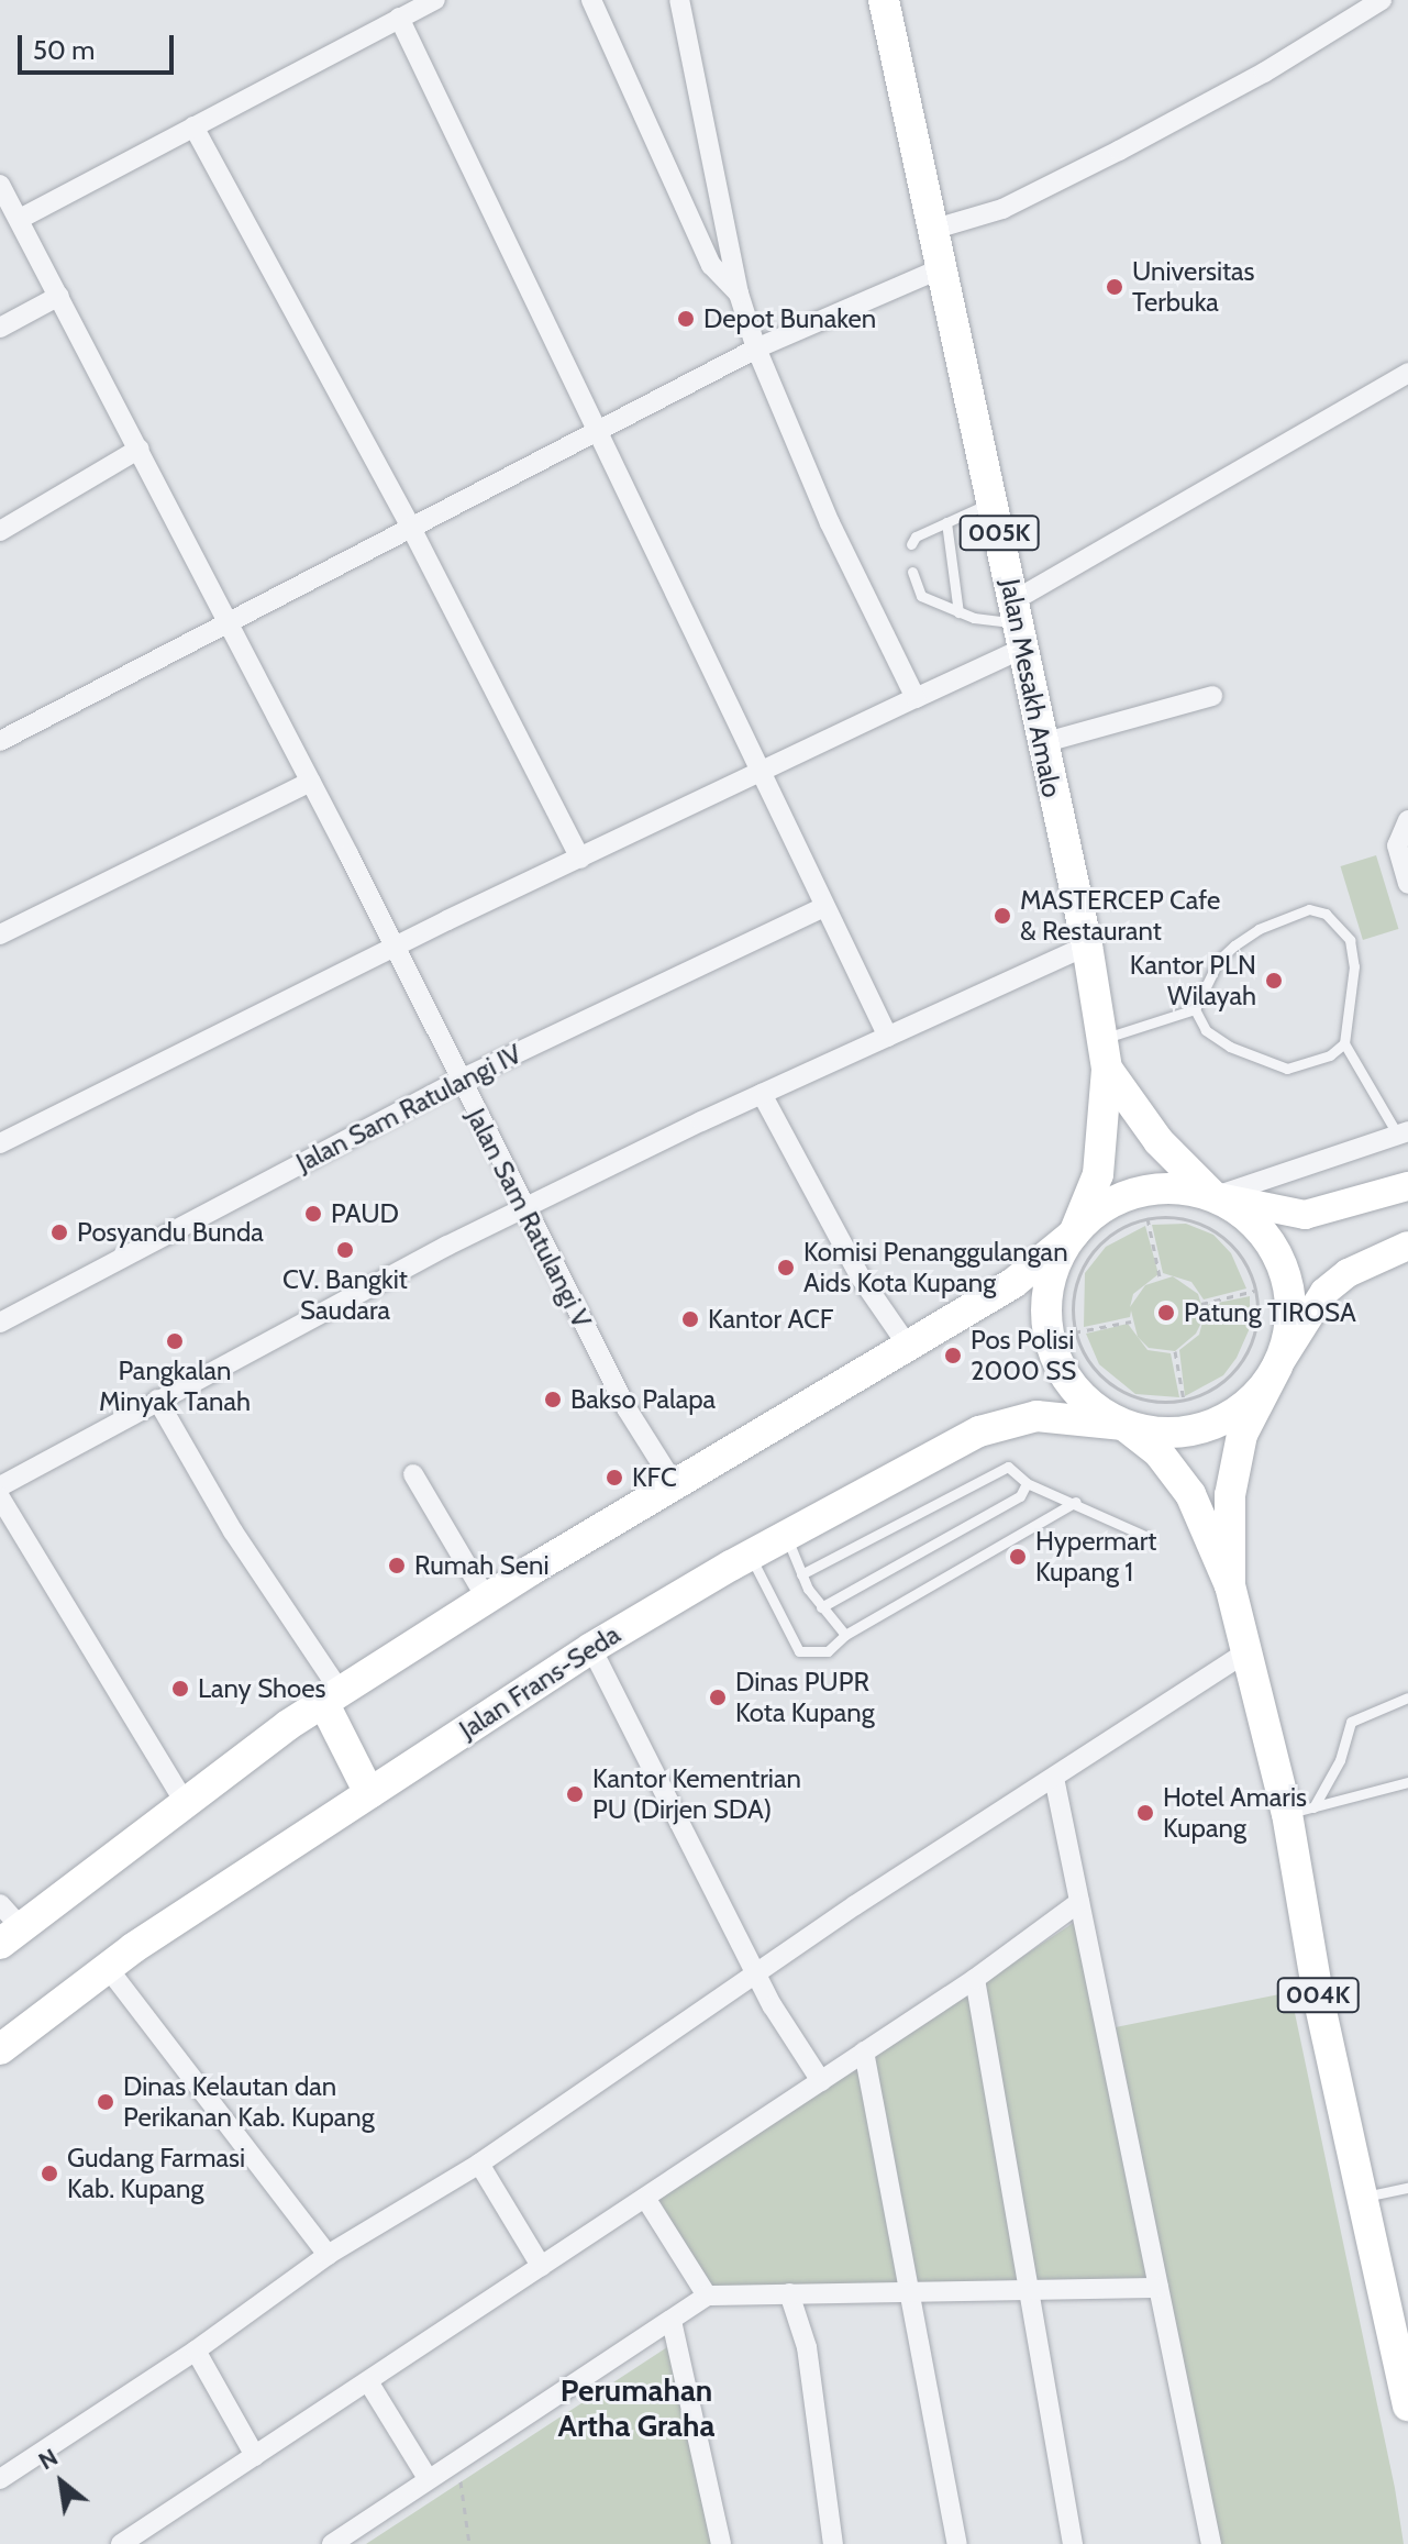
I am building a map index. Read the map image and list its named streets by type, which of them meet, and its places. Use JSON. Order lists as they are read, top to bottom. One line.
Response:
{"streets":{"main road":["005K","Jalan Mesakh Amalo","Jalan Frans-Seda","004K"],"street":["Jalan Sam Ratulangi IV","Jalan Sam Ratulangi V"]},"crossings":[["Jalan Mesakh Amalo","Jalan Frans-Seda"],["Jalan Mesakh Amalo","004K"],["Jalan Sam Ratulangi IV","Jalan Sam Ratulangi V"],["Jalan Frans-Seda","004K"]],"districts":["Perumahan Artha Graha"],"places":["Universitas Terbuka","Depot Bunaken","MASTERCEP Cafe & Restaurant","Kantor PLN Wilayah","PAUD","Posyandu Bunda","CV. Bangkit Saudara","Komisi Penanggulangan Aids Kota Kupang","Patung TIROSA","Kantor ACF","Pangkalan Minyak Tanah","Pos Polisi 2000 SS","Bakso Palapa","KFC","Hypermart Kupang 1","Rumah Seni","Lany Shoes","Dinas PUPR Kota Kupang","Kantor Kementrian PU (Dirjen SDA)","Hotel Amaris Kupang","Dinas Kelautan dan Perikanan Kab. Kupang","Gudang Farmasi Kab. Kupang"],"scale_bar":"50 m","north":"top left"}
